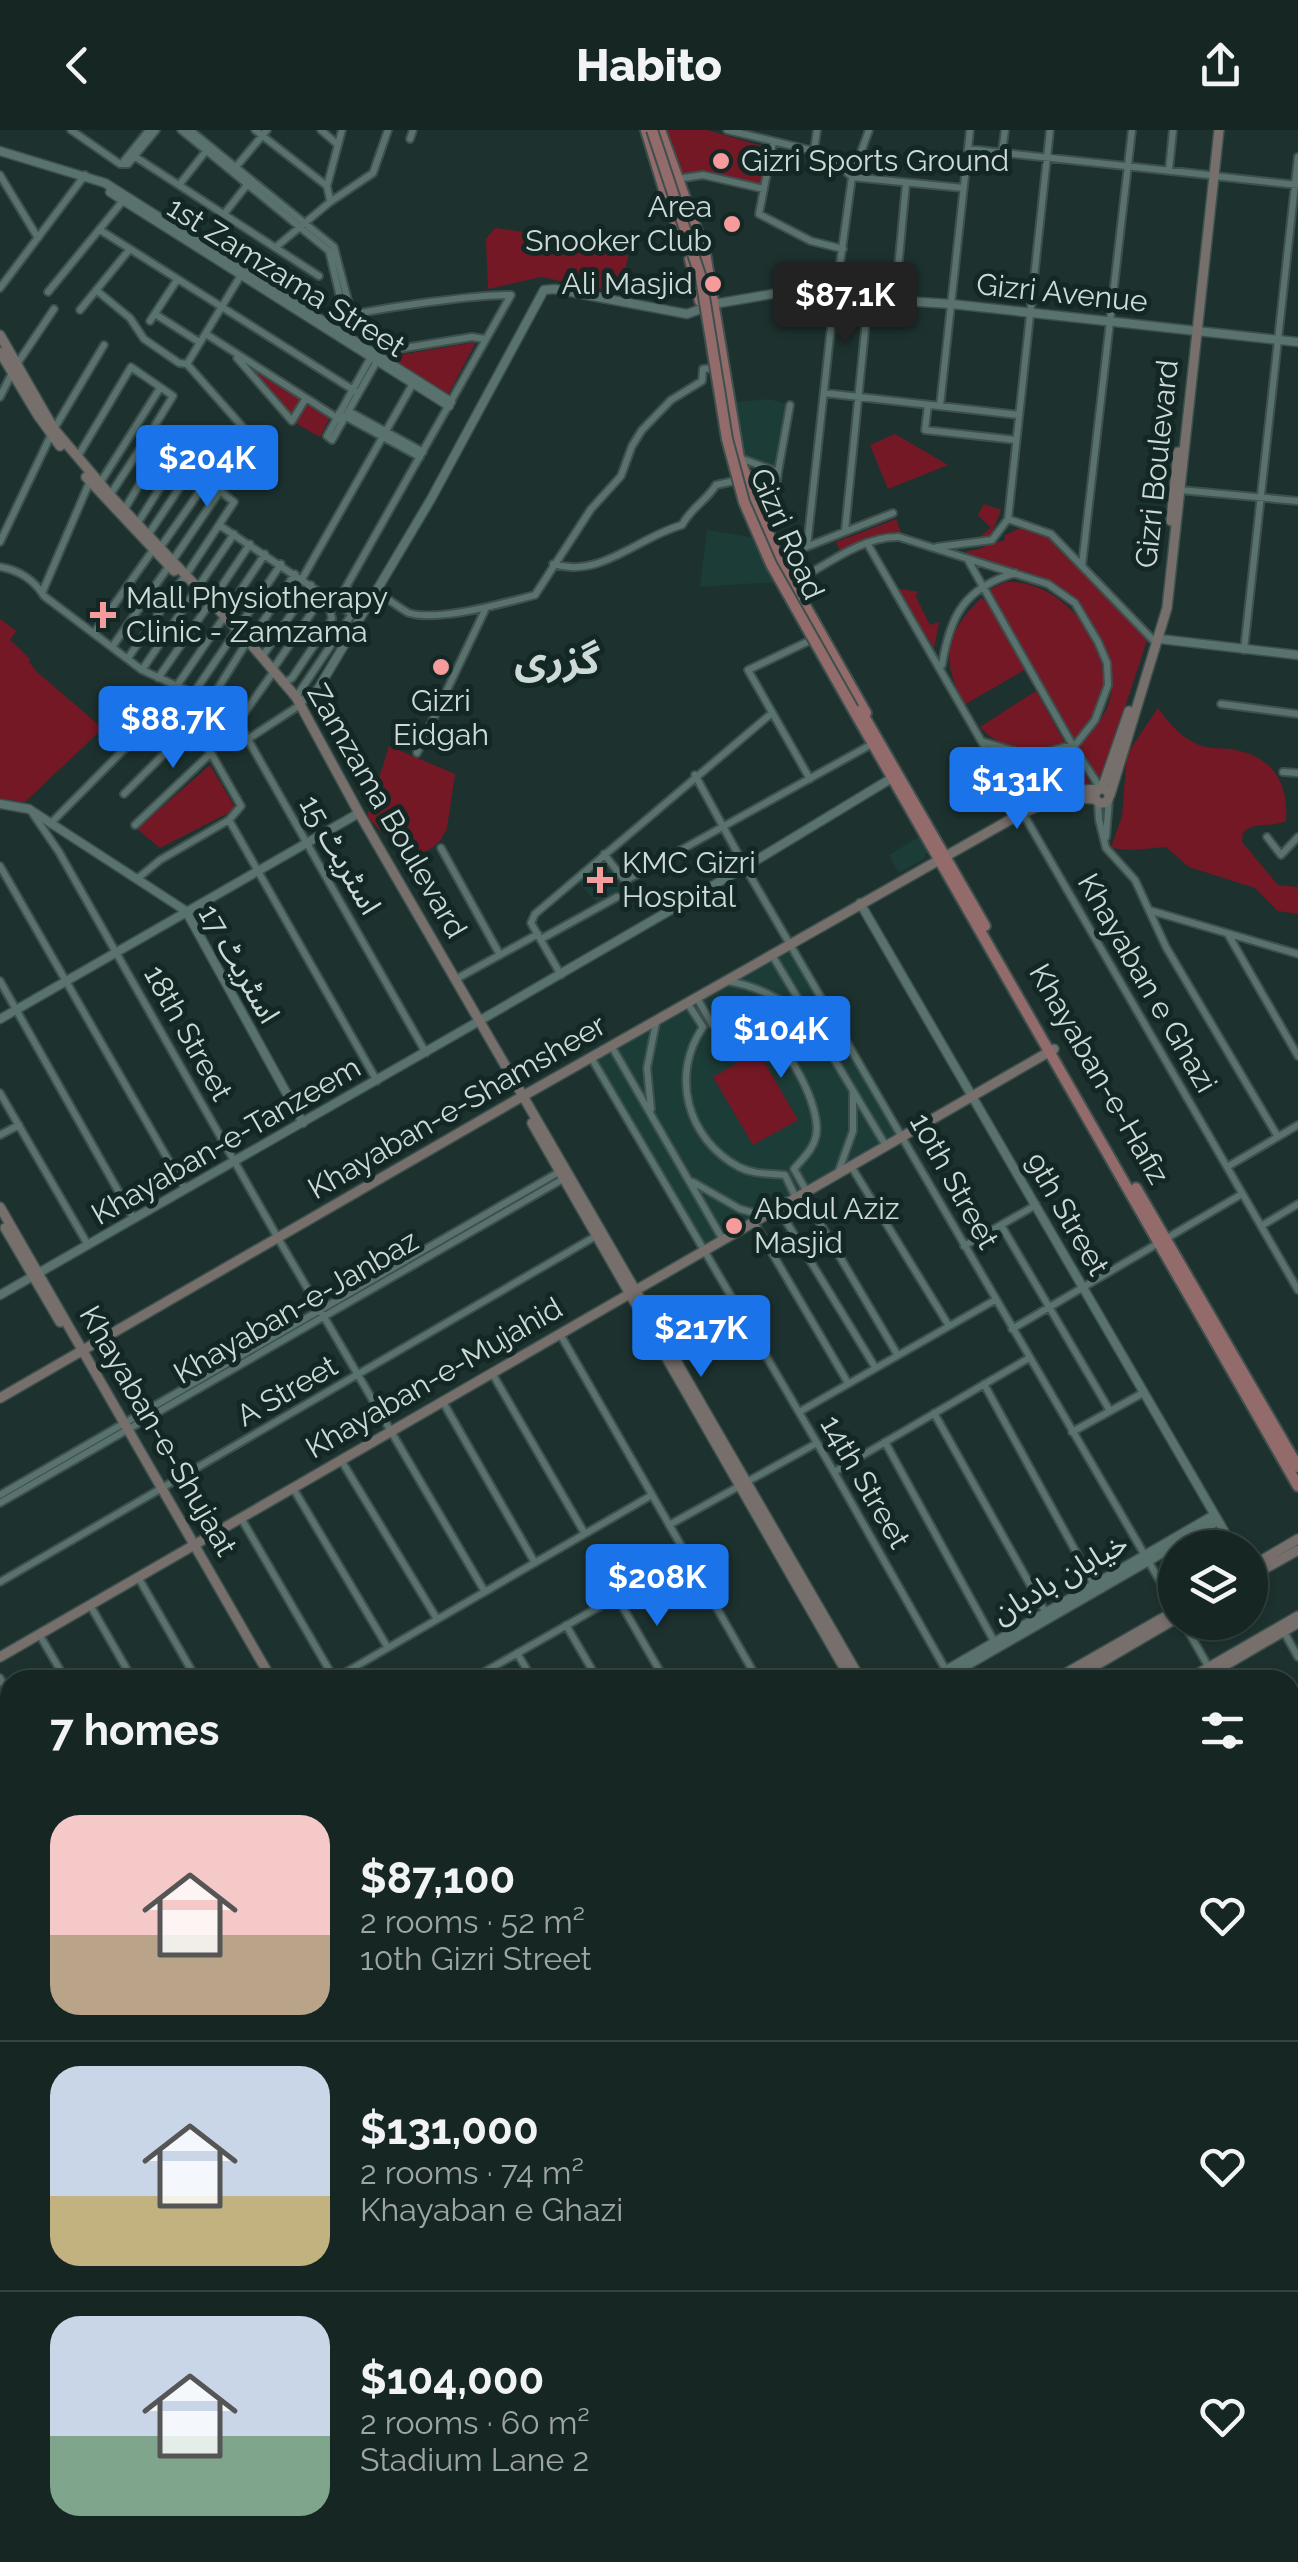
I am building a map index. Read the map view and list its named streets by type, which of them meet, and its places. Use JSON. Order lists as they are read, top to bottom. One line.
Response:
{"streets":{"main road":["Gizri Boulevard","Gizri Road","Zamzama Boulevard","Khayaban-e-Hafiz","Khayaban-e-Shamsheer","Khayaban-e-Mujahid","Khayaban-e-Shujaat"],"street":["1st Zamzama Street","Gizri Avenue","اسٹریٹ 15","اسٹریٹ 17","Khayaban e Ghazi","18th Street","Khayaban-e-Tanzeem","10th Street","9th Street","Khayaban-e-Janbaz","A Street","14th Street","خیابان بادبان"]},"crossings":[["Gizri Avenue","Gizri Boulevard"],["Gizri Avenue","Gizri Road"],["Gizri Boulevard","Khayaban-e-Shamsheer"],["Gizri Road","Khayaban-e-Hafiz"],["Gizri Road","Khayaban-e-Shamsheer"],["Gizri Road","Khayaban-e-Tanzeem"],["Zamzama Boulevard","Khayaban-e-Shamsheer"],["Zamzama Boulevard","Khayaban-e-Tanzeem"],["اسٹریٹ 15","Khayaban-e-Tanzeem"],["اسٹریٹ 17","18th Street"],["اسٹریٹ 17","Khayaban-e-Tanzeem"],["Khayaban e Ghazi","Khayaban-e-Shamsheer"],["18th Street","Khayaban-e-Shamsheer"],["18th Street","Khayaban-e-Tanzeem"],["18th Street","Khayaban-e-Janbaz"],["18th Street","Khayaban-e-Mujahid"],["18th Street","A Street"],["Khayaban-e-Hafiz","Khayaban-e-Shamsheer"],["Khayaban-e-Hafiz","Khayaban-e-Mujahid"],["Khayaban-e-Shamsheer","10th Street"],["Khayaban-e-Shamsheer","9th Street"],["Khayaban-e-Shamsheer","Khayaban-e-Shujaat"],["Khayaban-e-Shamsheer","14th Street"],["Khayaban-e-Tanzeem","10th Street"],["Khayaban-e-Tanzeem","Khayaban-e-Shujaat"],["10th Street","Khayaban-e-Mujahid"],["10th Street","خیابان بادبان"],["9th Street","Khayaban-e-Mujahid"],["9th Street","خیابان بادبان"],["Khayaban-e-Janbaz","Khayaban-e-Shujaat"],["Khayaban-e-Mujahid","Khayaban-e-Shujaat"],["Khayaban-e-Mujahid","14th Street"],["A Street","Khayaban-e-Shujaat"]],"districts":["گزری"],"places":{"other":["Gizri Sports Ground","Area Snooker Club","Ali Masjid","Gizri Eidgah","Abdul Aziz Masjid"],"health":["Mall Physiotherapy Clinic - Zamzama","KMC Gizri Hospital"]},"page":{"header":"Habito","price":["$87.1K","$204K","$88.7K","$131K","$104K","$217K","$208K"],"heading":"7 homes","list":[{"name":"$87,100","note":"2 rooms · 52 m² · 10th Gizri Street"},{"name":"$131,000","note":"2 rooms · 74 m² · Khayaban e Ghazi"},{"name":"$104,000","note":"2 rooms · 60 m² · Stadium Lane 2"}]}}
